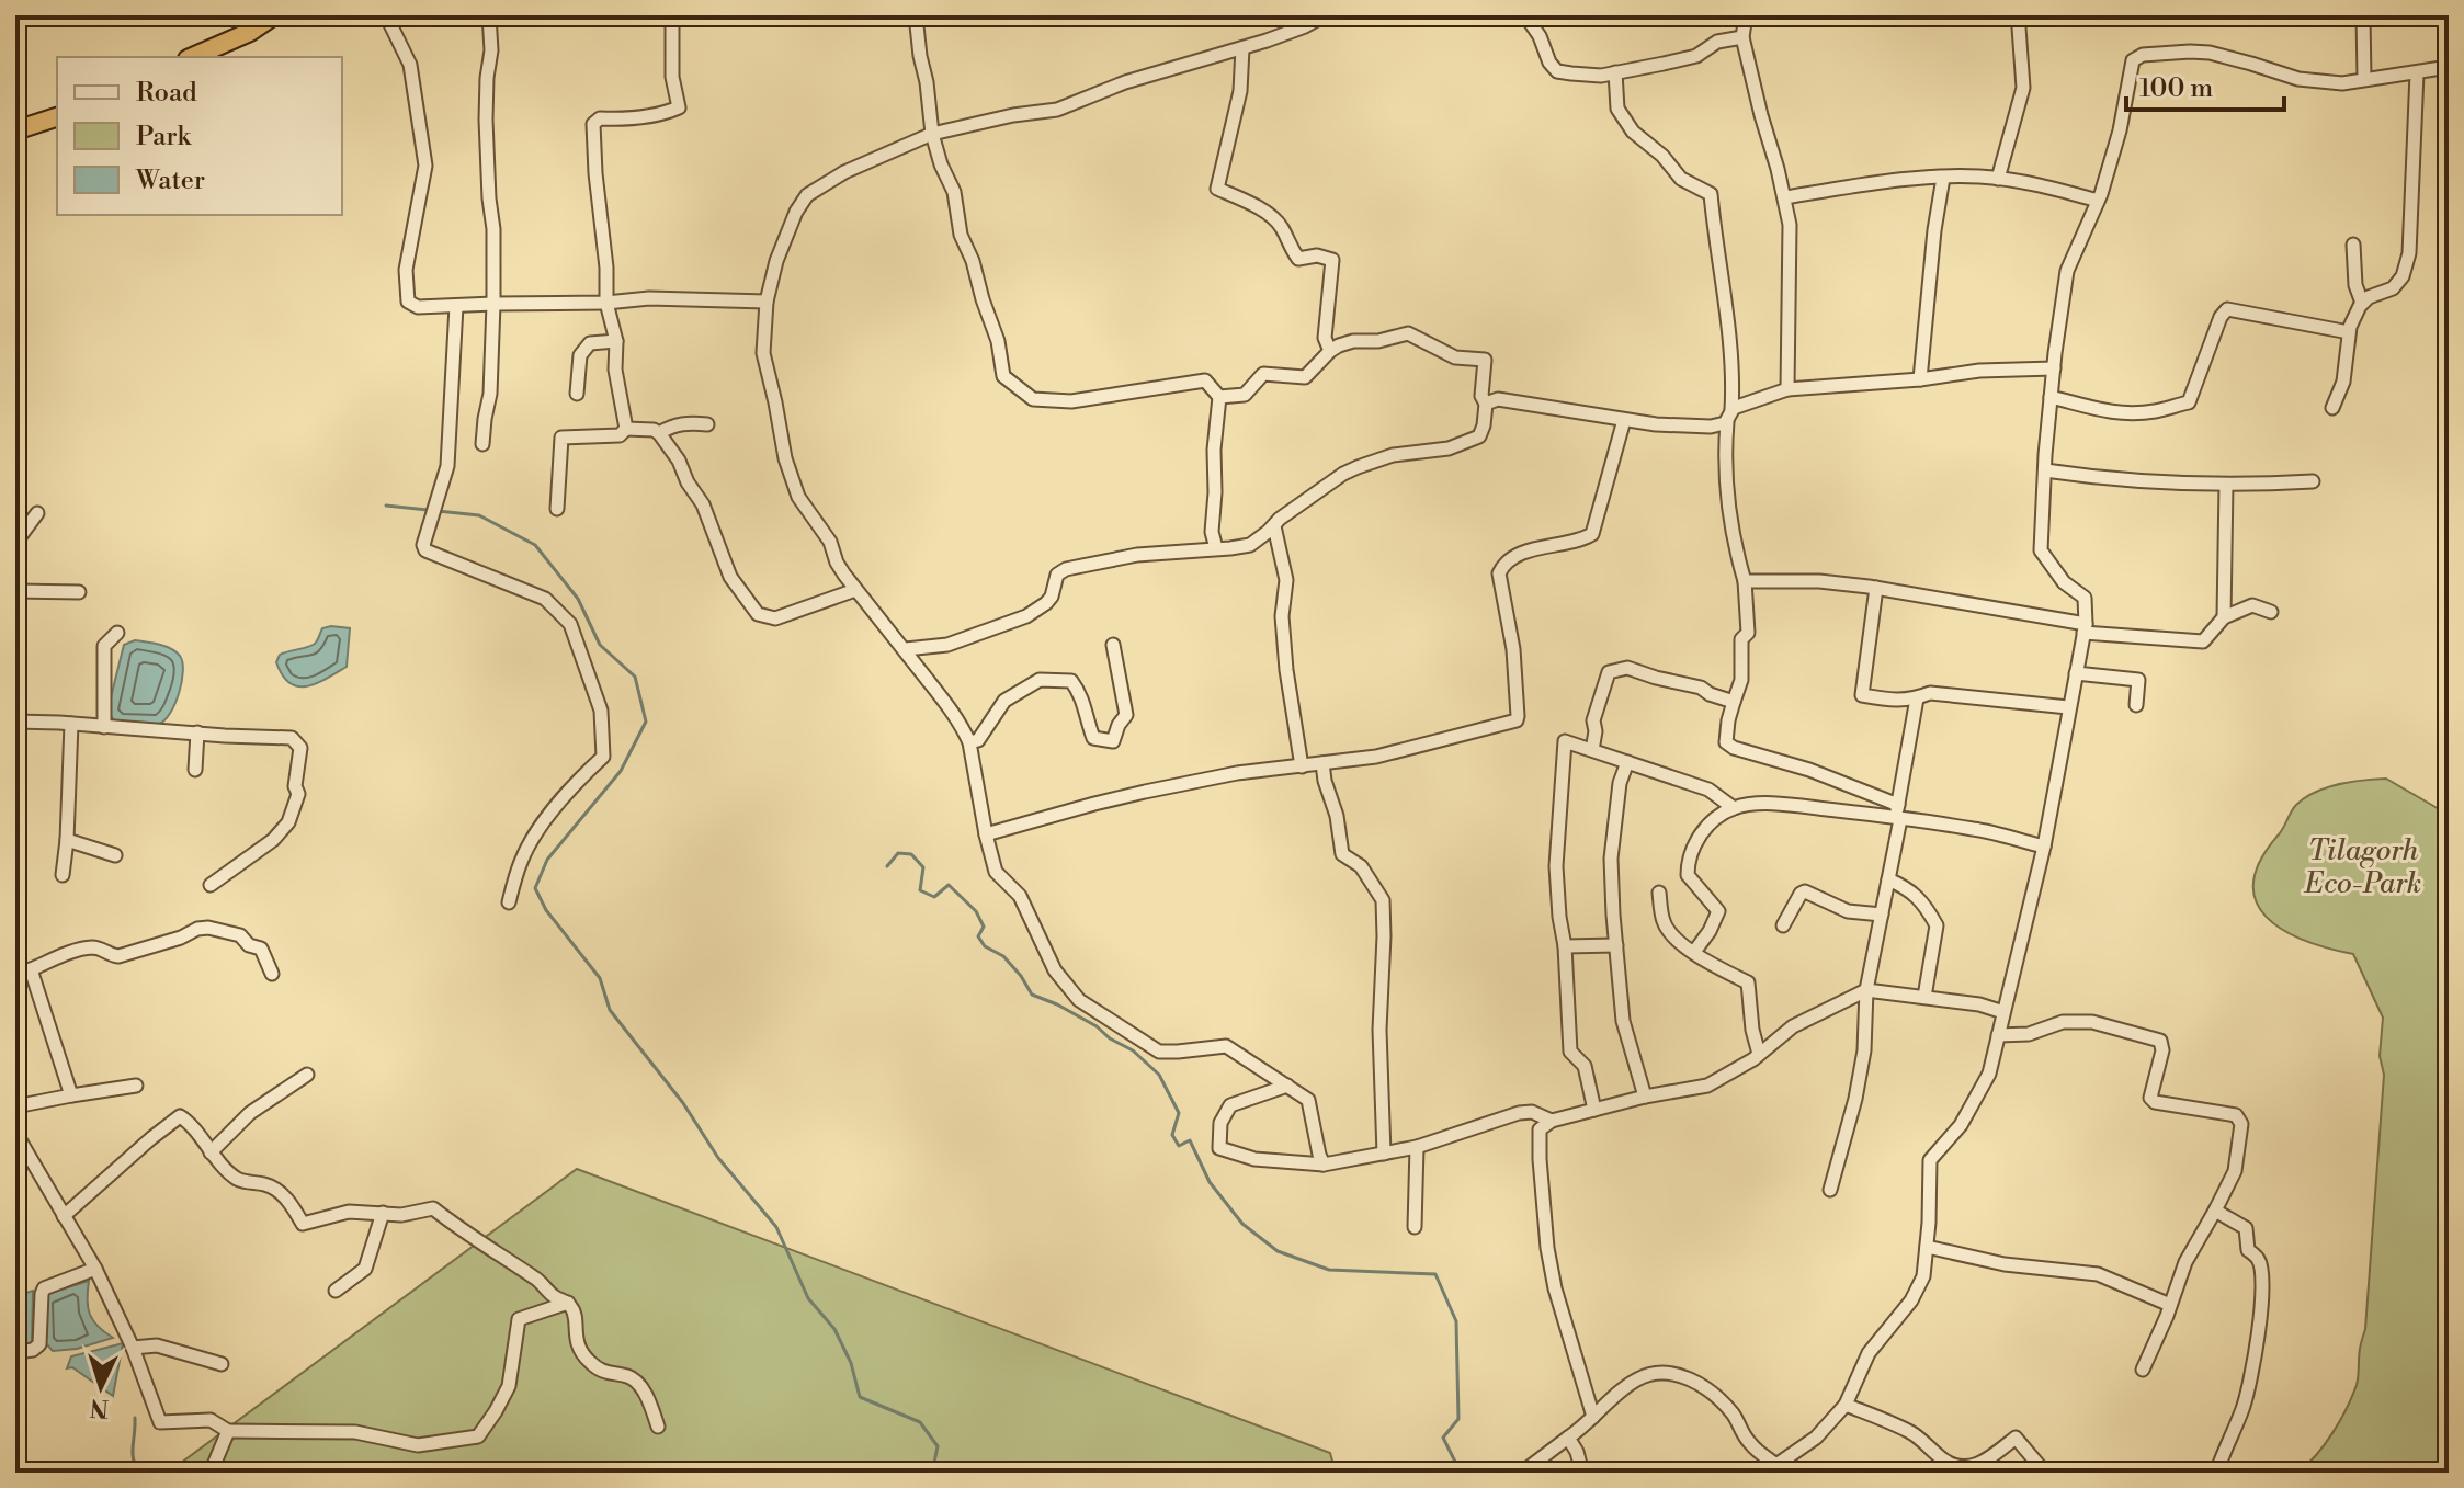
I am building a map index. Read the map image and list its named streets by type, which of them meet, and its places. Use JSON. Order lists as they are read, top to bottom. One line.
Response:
{"parks":["Tilagorh Eco-Park"],"legend":["Road","Park","Water"],"scale_bar":"100 m","north":"bottom"}
